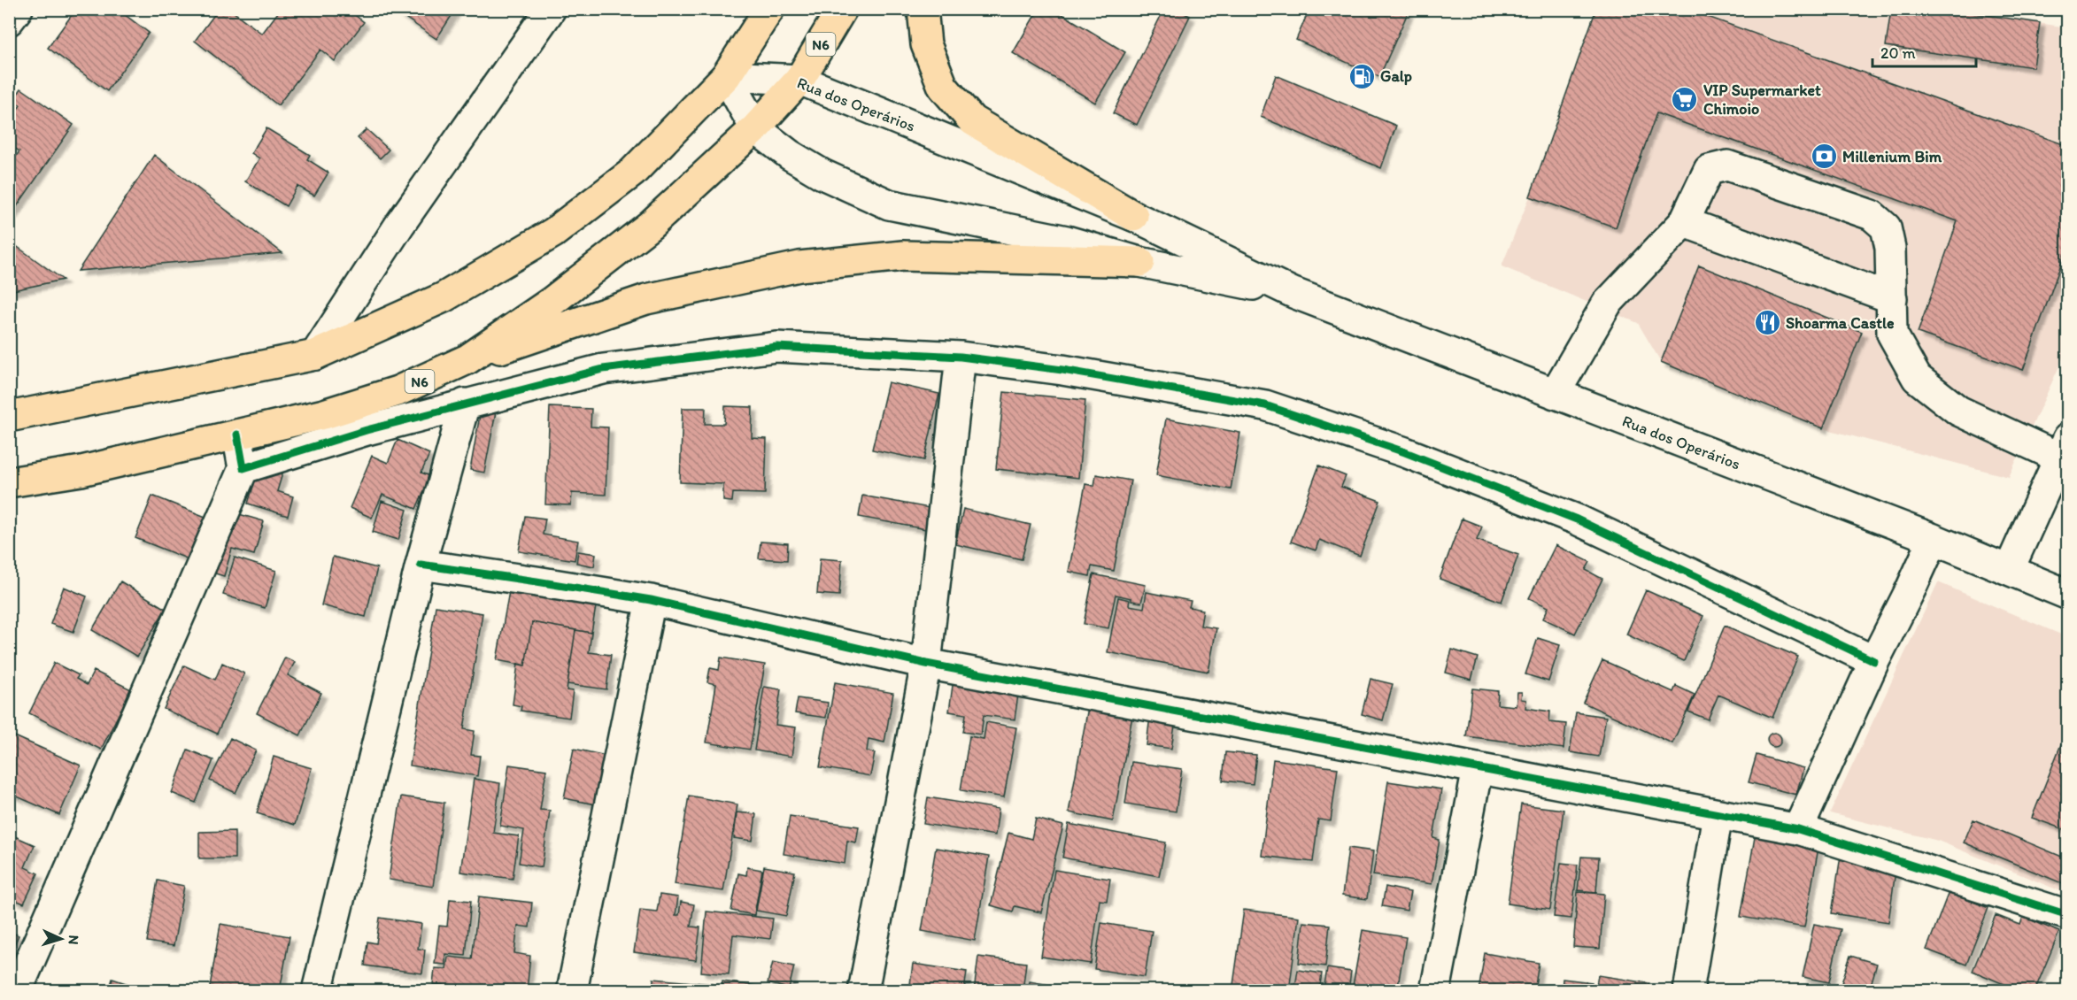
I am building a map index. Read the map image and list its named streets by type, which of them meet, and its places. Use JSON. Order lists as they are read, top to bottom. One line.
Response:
{"streets":{"highway":["N6"],"street":["Rua dos Operários"]},"crossings":[["N6","Rua dos Operários"]],"places":{"fuel station":["Galp"],"supermarket":["VIP Supermarket Chimoio"],"bank":["Millenium Bim"],"restaurant":["Shoarma Castle"]},"scale_bar":"20 m","north":"right"}
